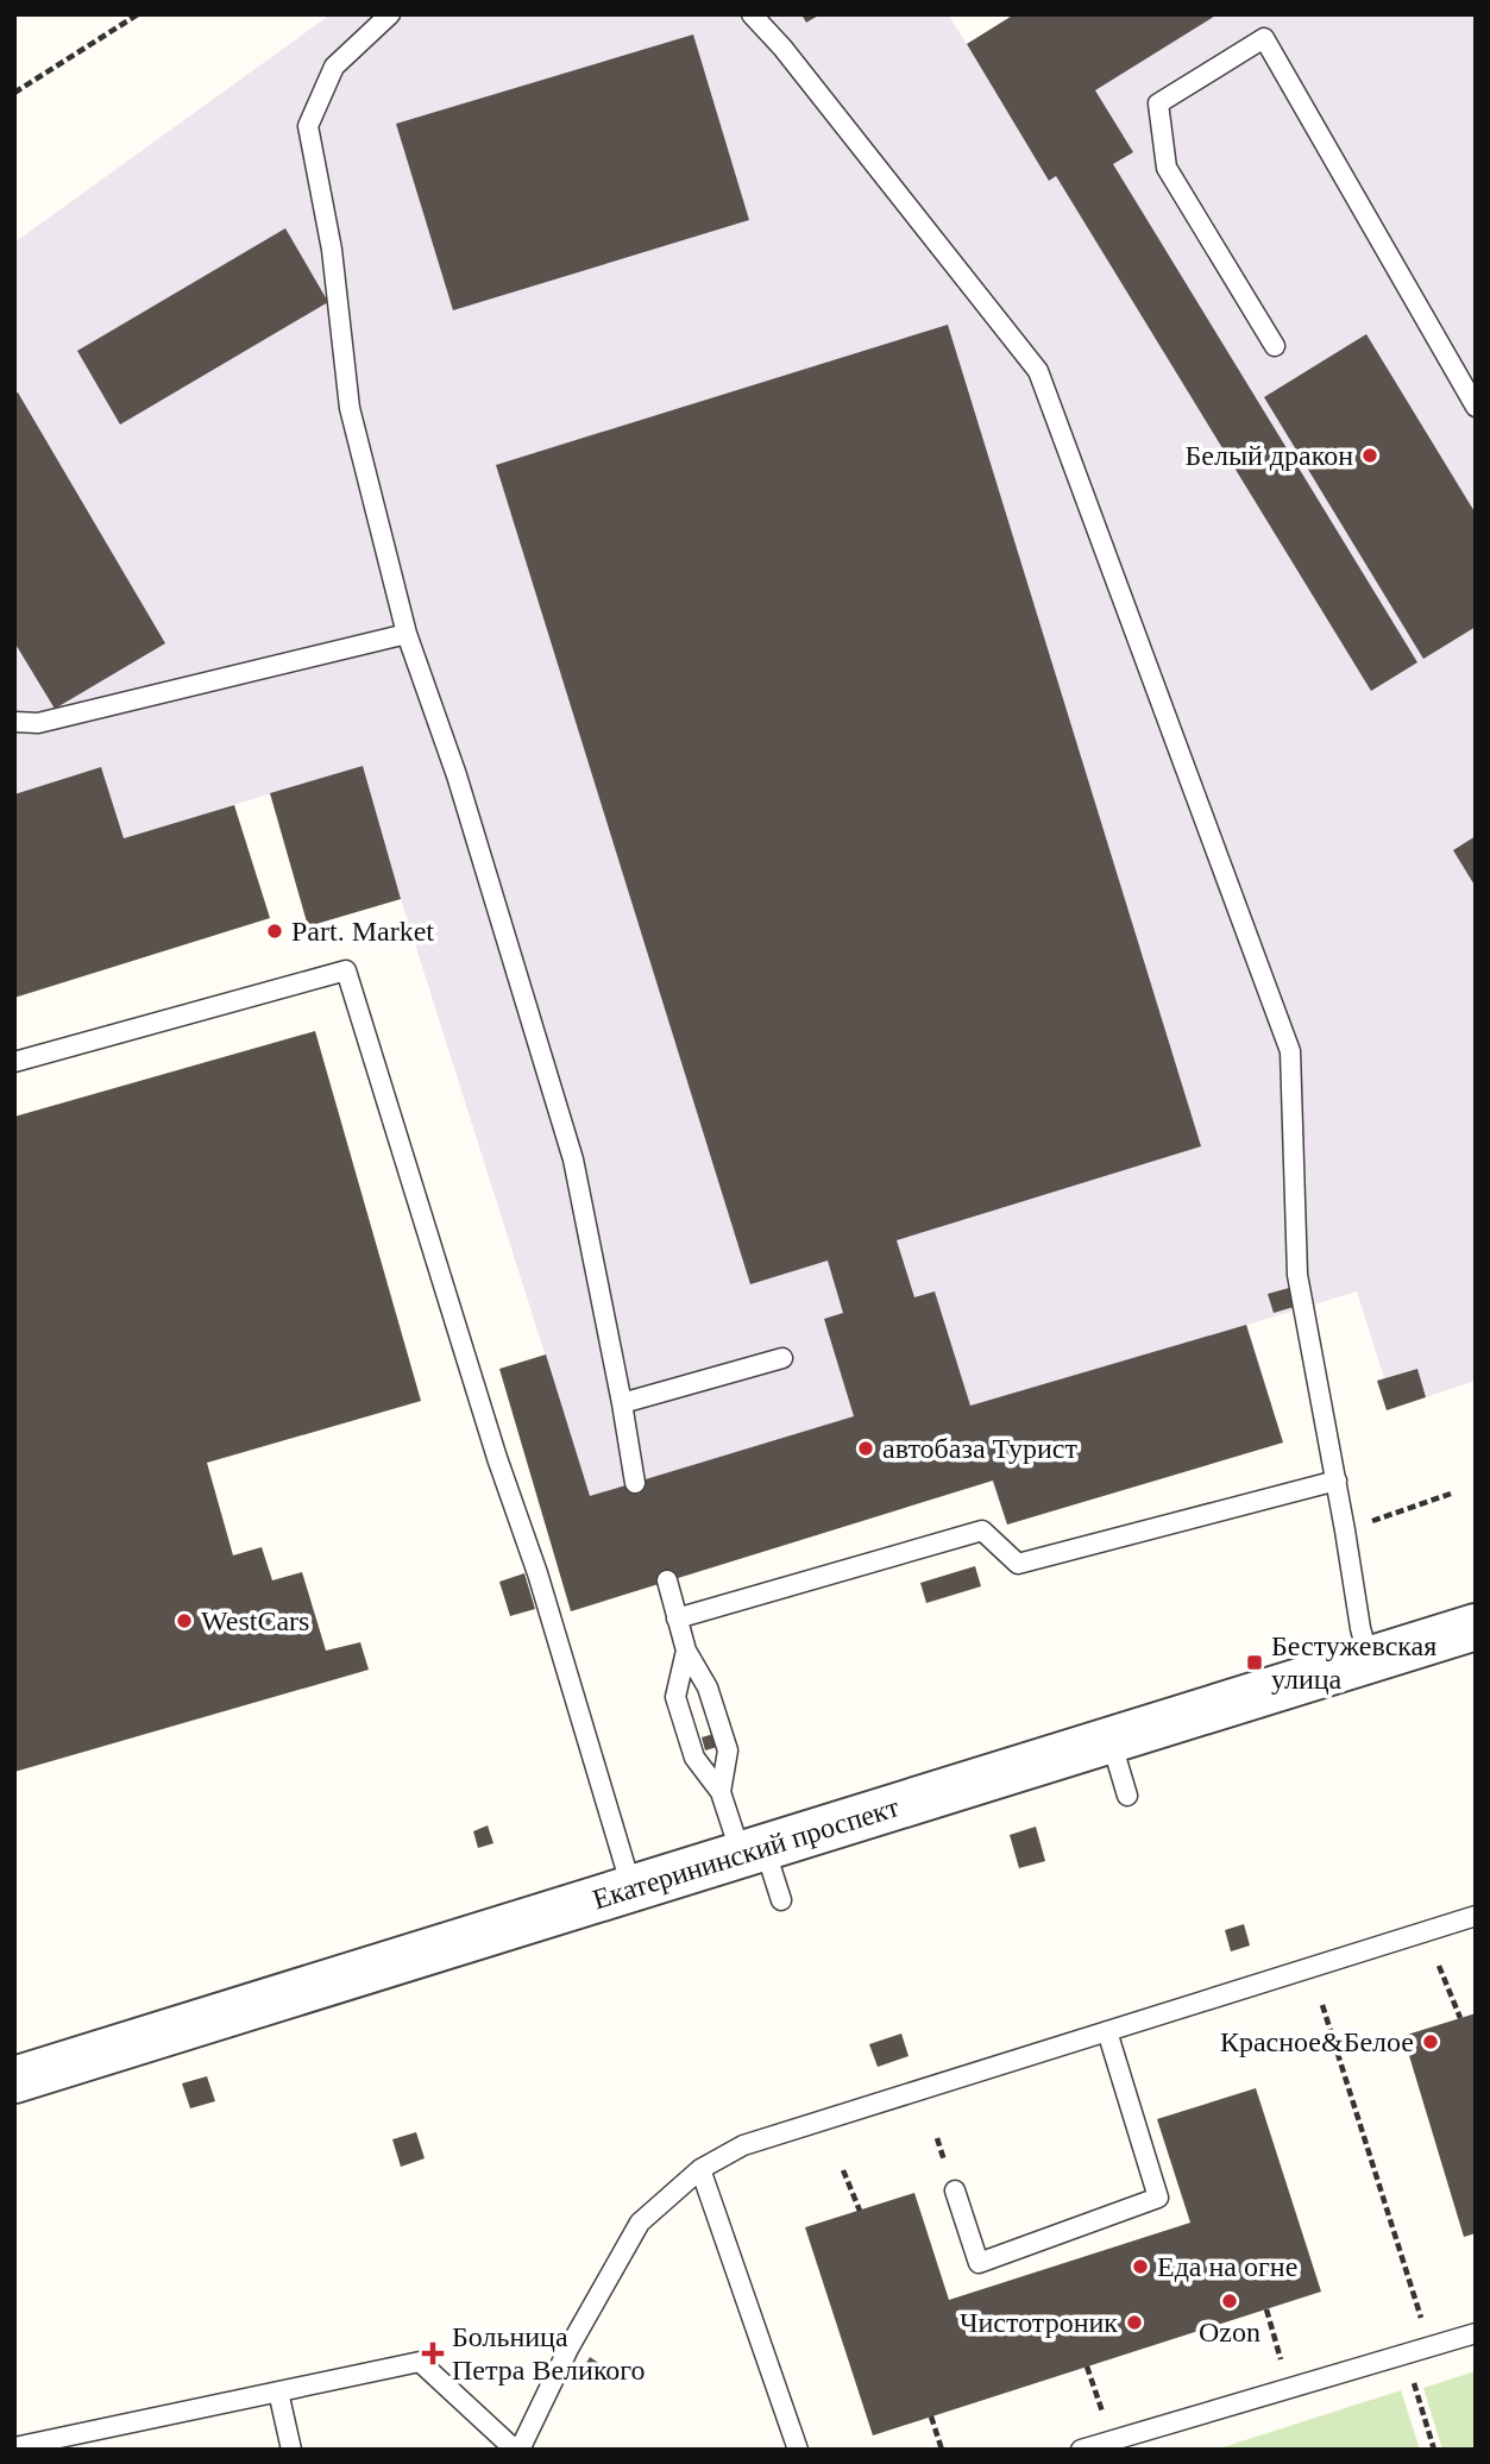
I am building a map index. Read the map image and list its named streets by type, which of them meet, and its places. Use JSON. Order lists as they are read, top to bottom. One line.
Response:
{"streets":{"street":["Екатерининский проспект"]},"places":{"other":["Белый дракон","Part. Market","автобаза Турист","WestCars","Красное&Белое","Еда на огне","Ozon","Чистотроник"],"transit":["Бестужевская улица"],"health":["Больница Петра Великого"]}}
